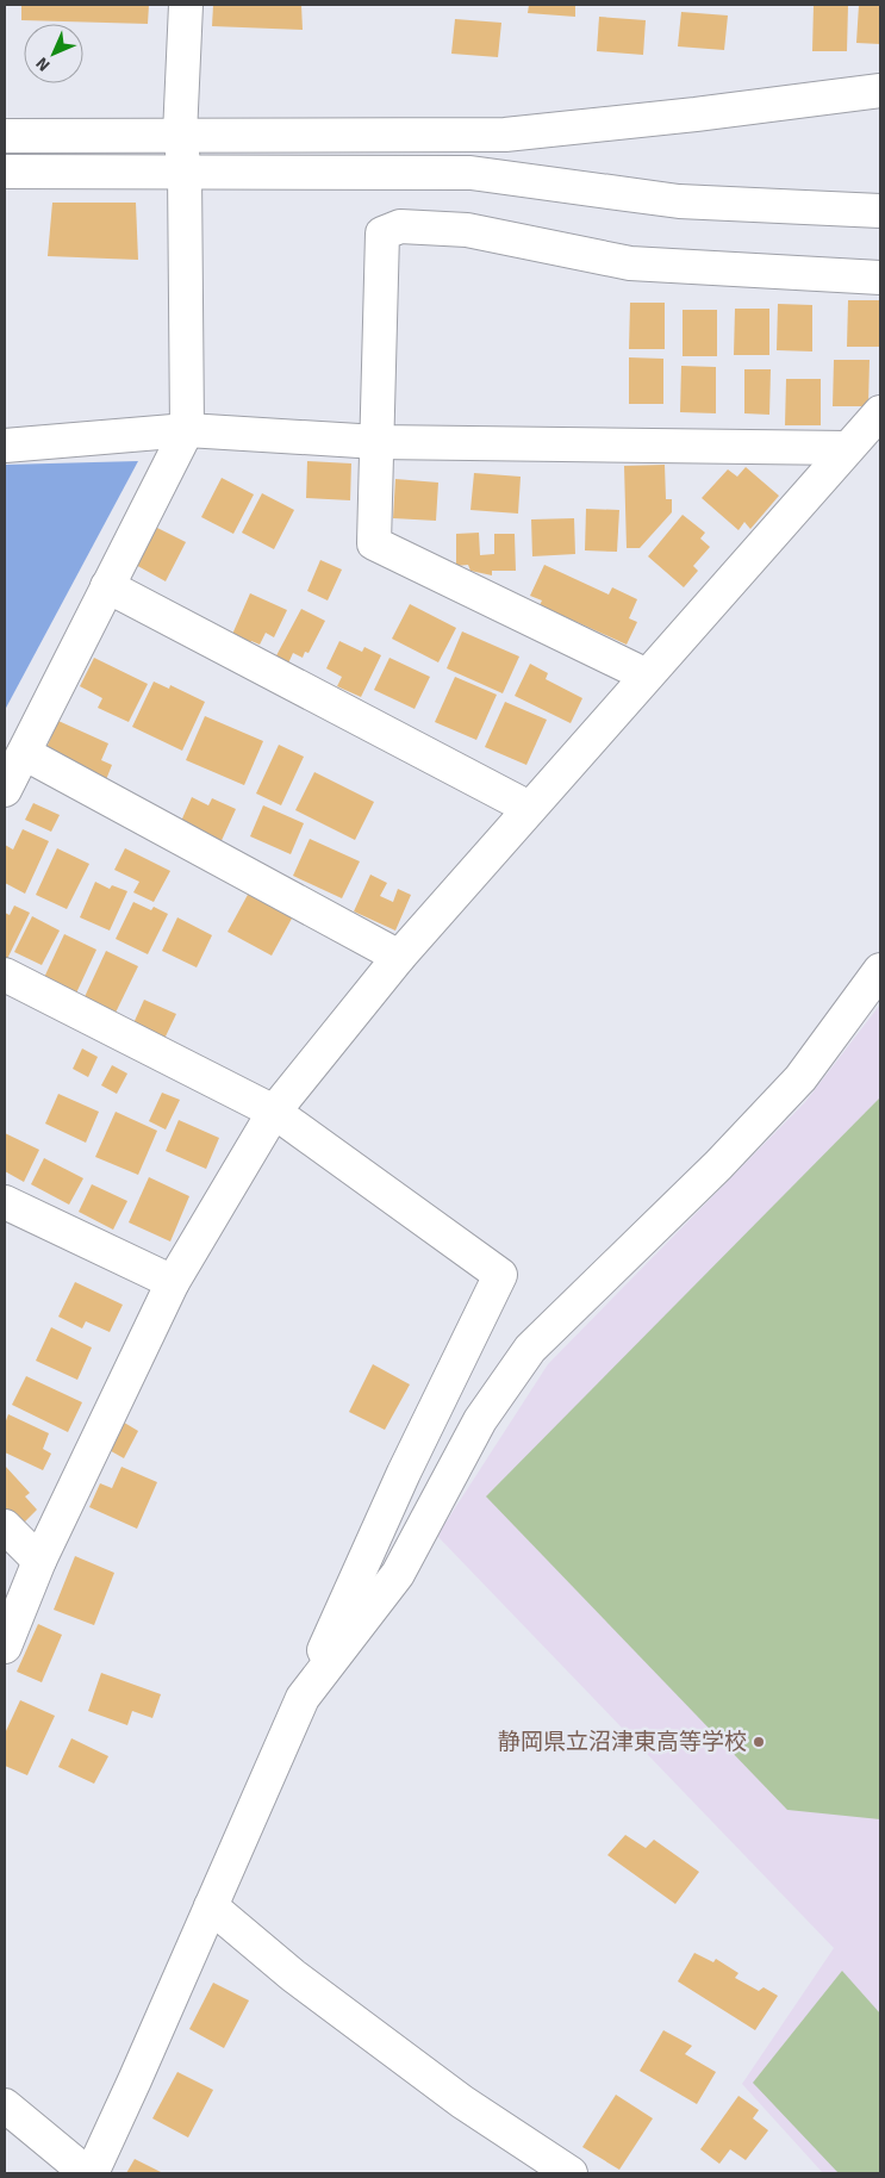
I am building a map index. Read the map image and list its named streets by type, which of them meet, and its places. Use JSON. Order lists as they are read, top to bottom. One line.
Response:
{"places":["静岡県立沼津東高等学校"],"north":"bottom left"}
